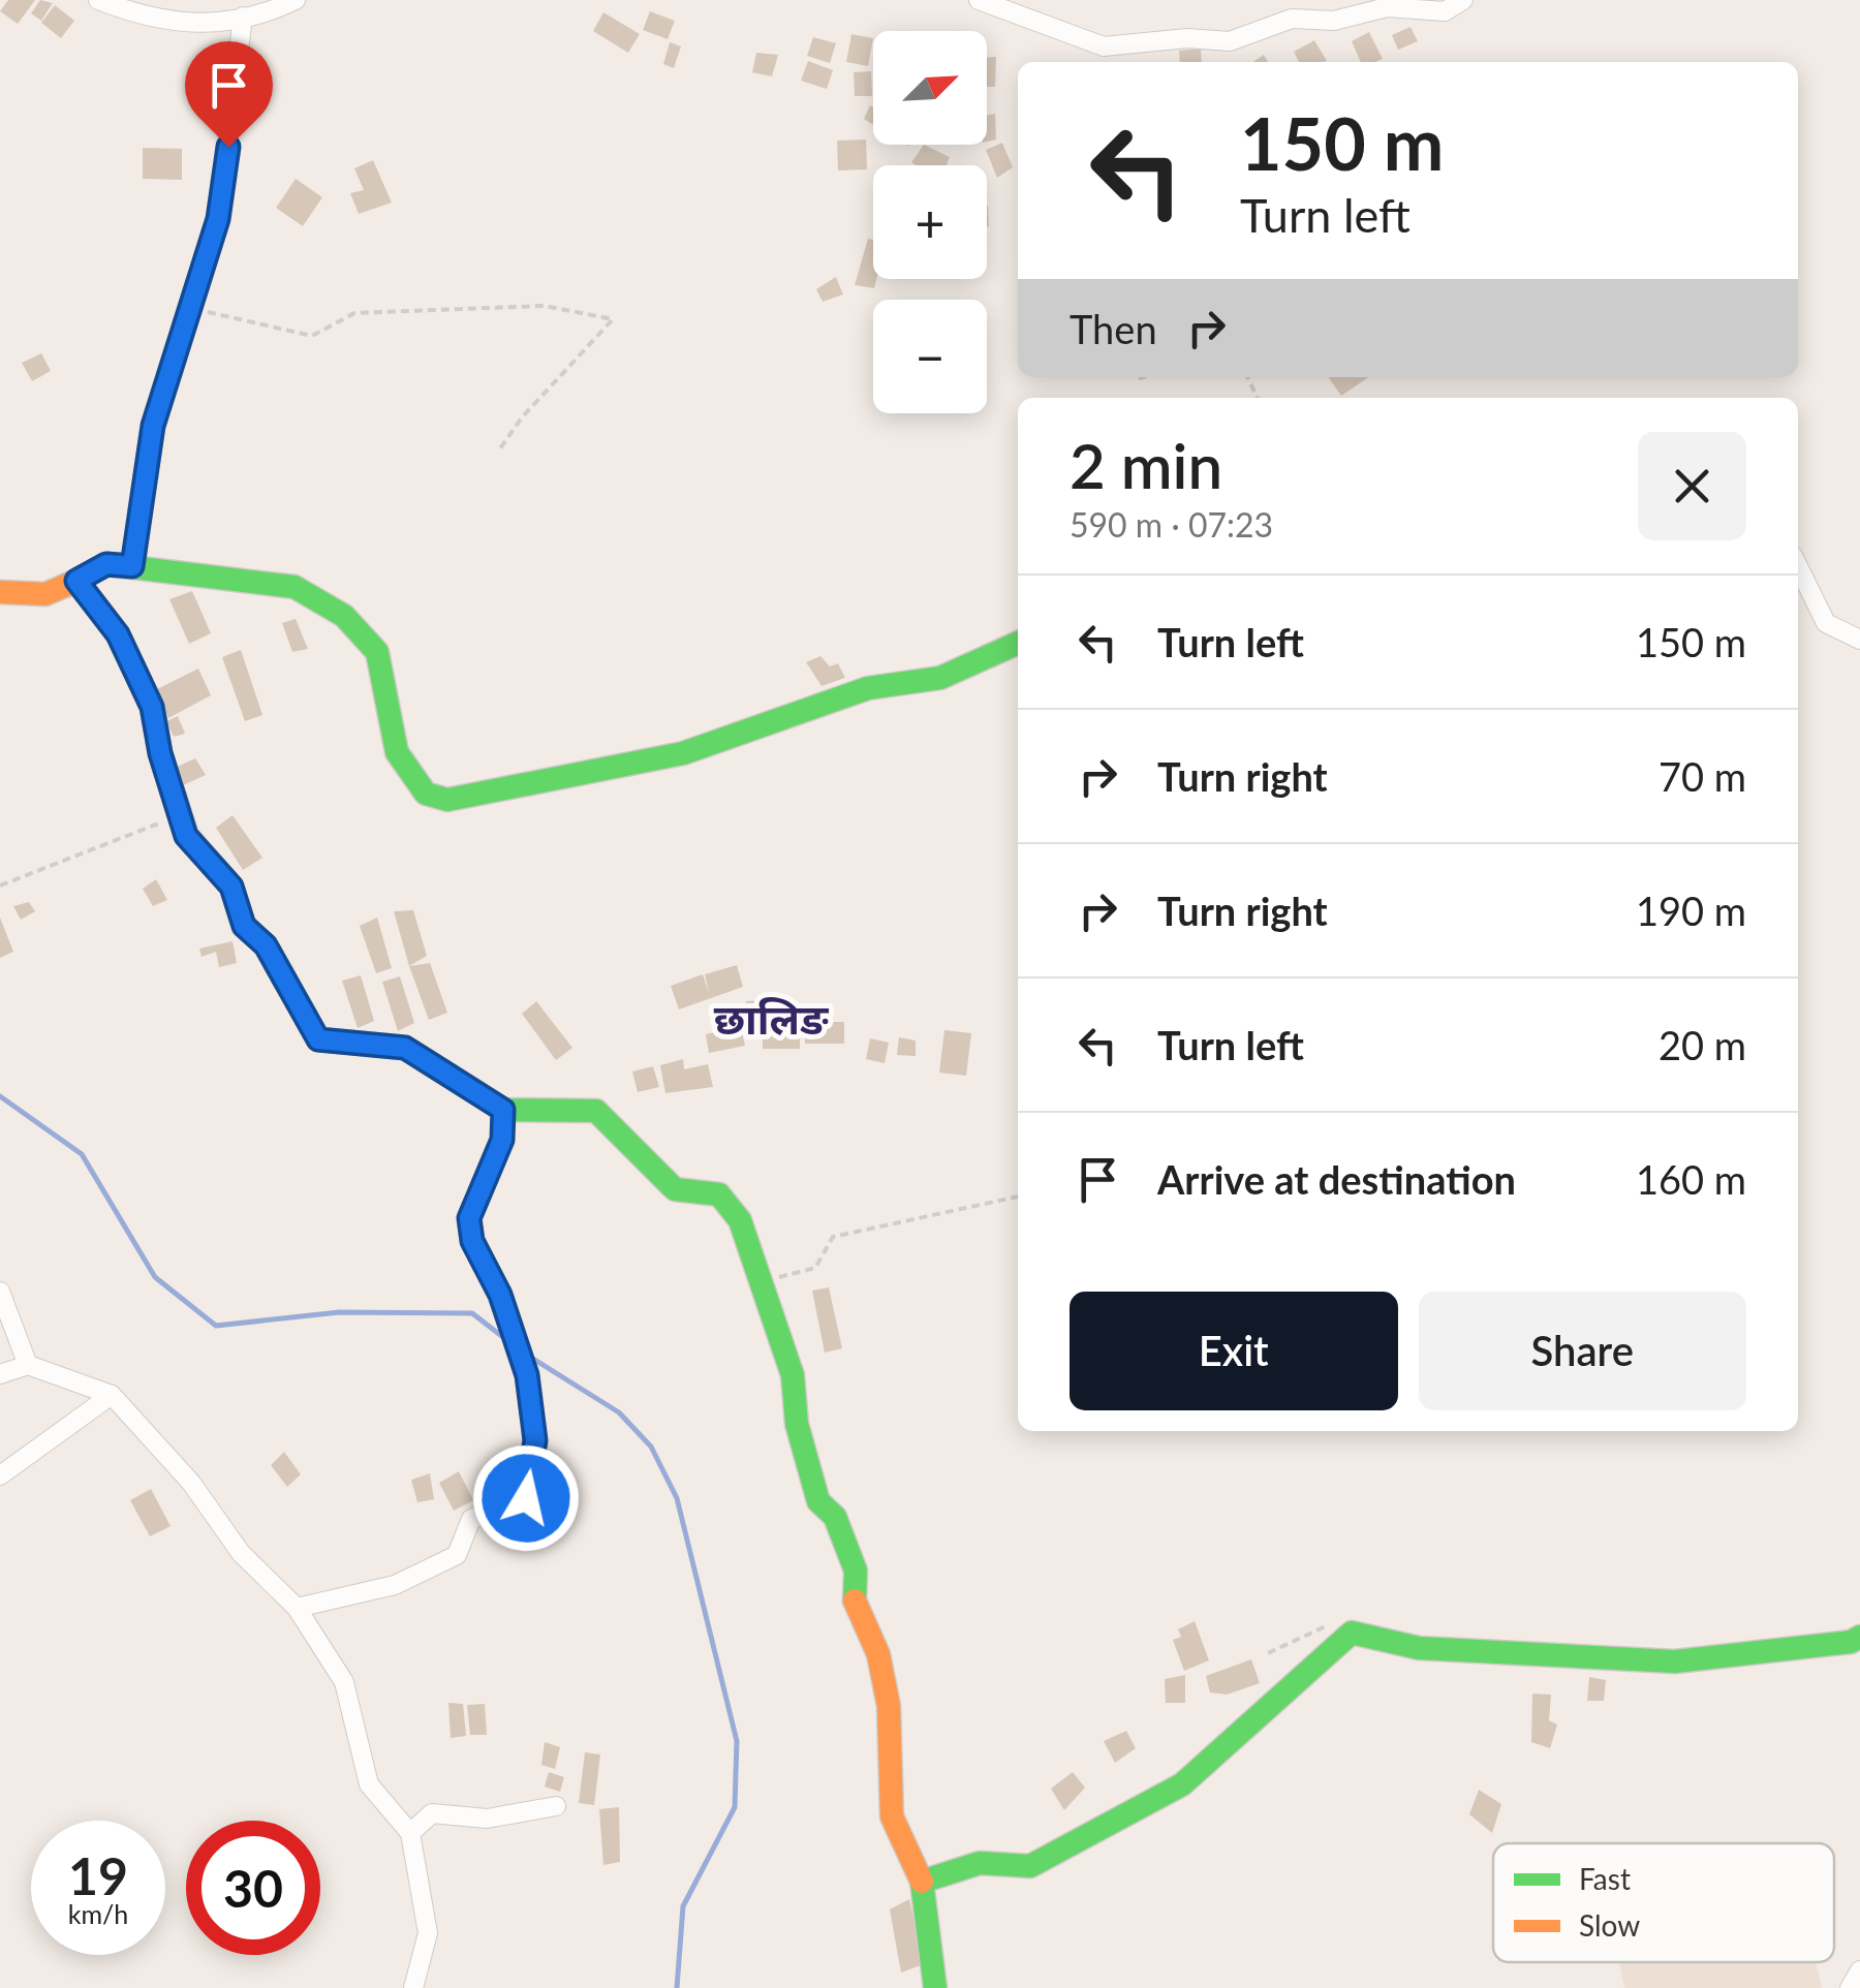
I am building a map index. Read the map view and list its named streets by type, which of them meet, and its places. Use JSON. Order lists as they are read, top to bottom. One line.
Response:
{"districts":["छालिङ"],"legend":["Fast","Slow"],"north":"top right","page":{"map_buttons":["+","−"],"turn":["150 m","Turn left"],"then":"Then","heading":["2 min","590 m · 07:23"],"list":[{"name":"Turn left","value":"150 m"},{"name":"Turn right","value":"70 m"},{"name":"Turn right","value":"190 m"},{"name":"Turn left","value":"20 m"},{"name":"Arrive at destination","value":"160 m"}],"buttons":["Exit","Share"],"speed":"19 km/h","limit":"30"}}
